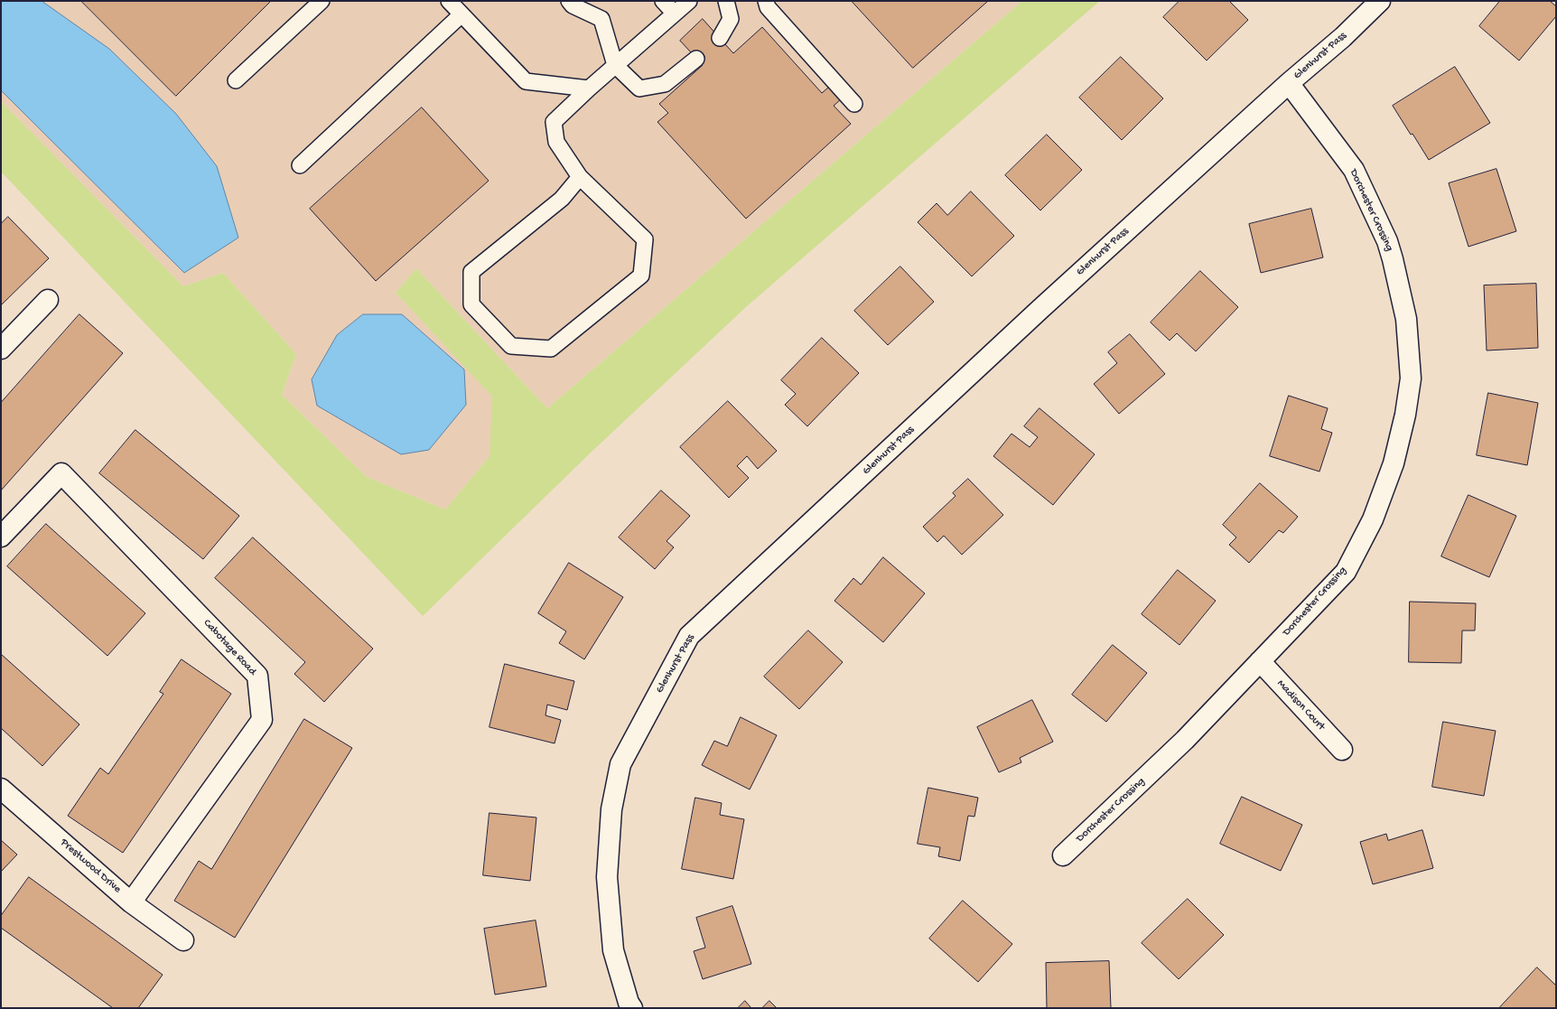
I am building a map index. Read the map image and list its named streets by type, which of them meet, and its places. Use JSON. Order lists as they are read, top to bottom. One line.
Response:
{"streets":{"street":["Glenhurst Pass","Dorchester Crossing","Cabotage Road","Madison Court","Prestwood Drive"]},"crossings":[["Glenhurst Pass","Dorchester Crossing"],["Dorchester Crossing","Madison Court"],["Cabotage Road","Prestwood Drive"]]}
